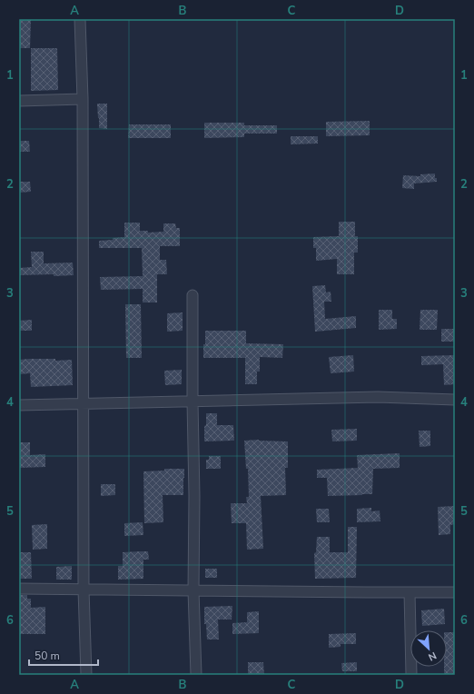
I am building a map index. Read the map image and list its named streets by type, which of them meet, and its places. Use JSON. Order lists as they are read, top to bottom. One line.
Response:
{"scale_bar":"50 m","north":"bottom right","grid":{"columns":["A","B","C","D"],"rows":["1","2","3","4","5","6"]}}
